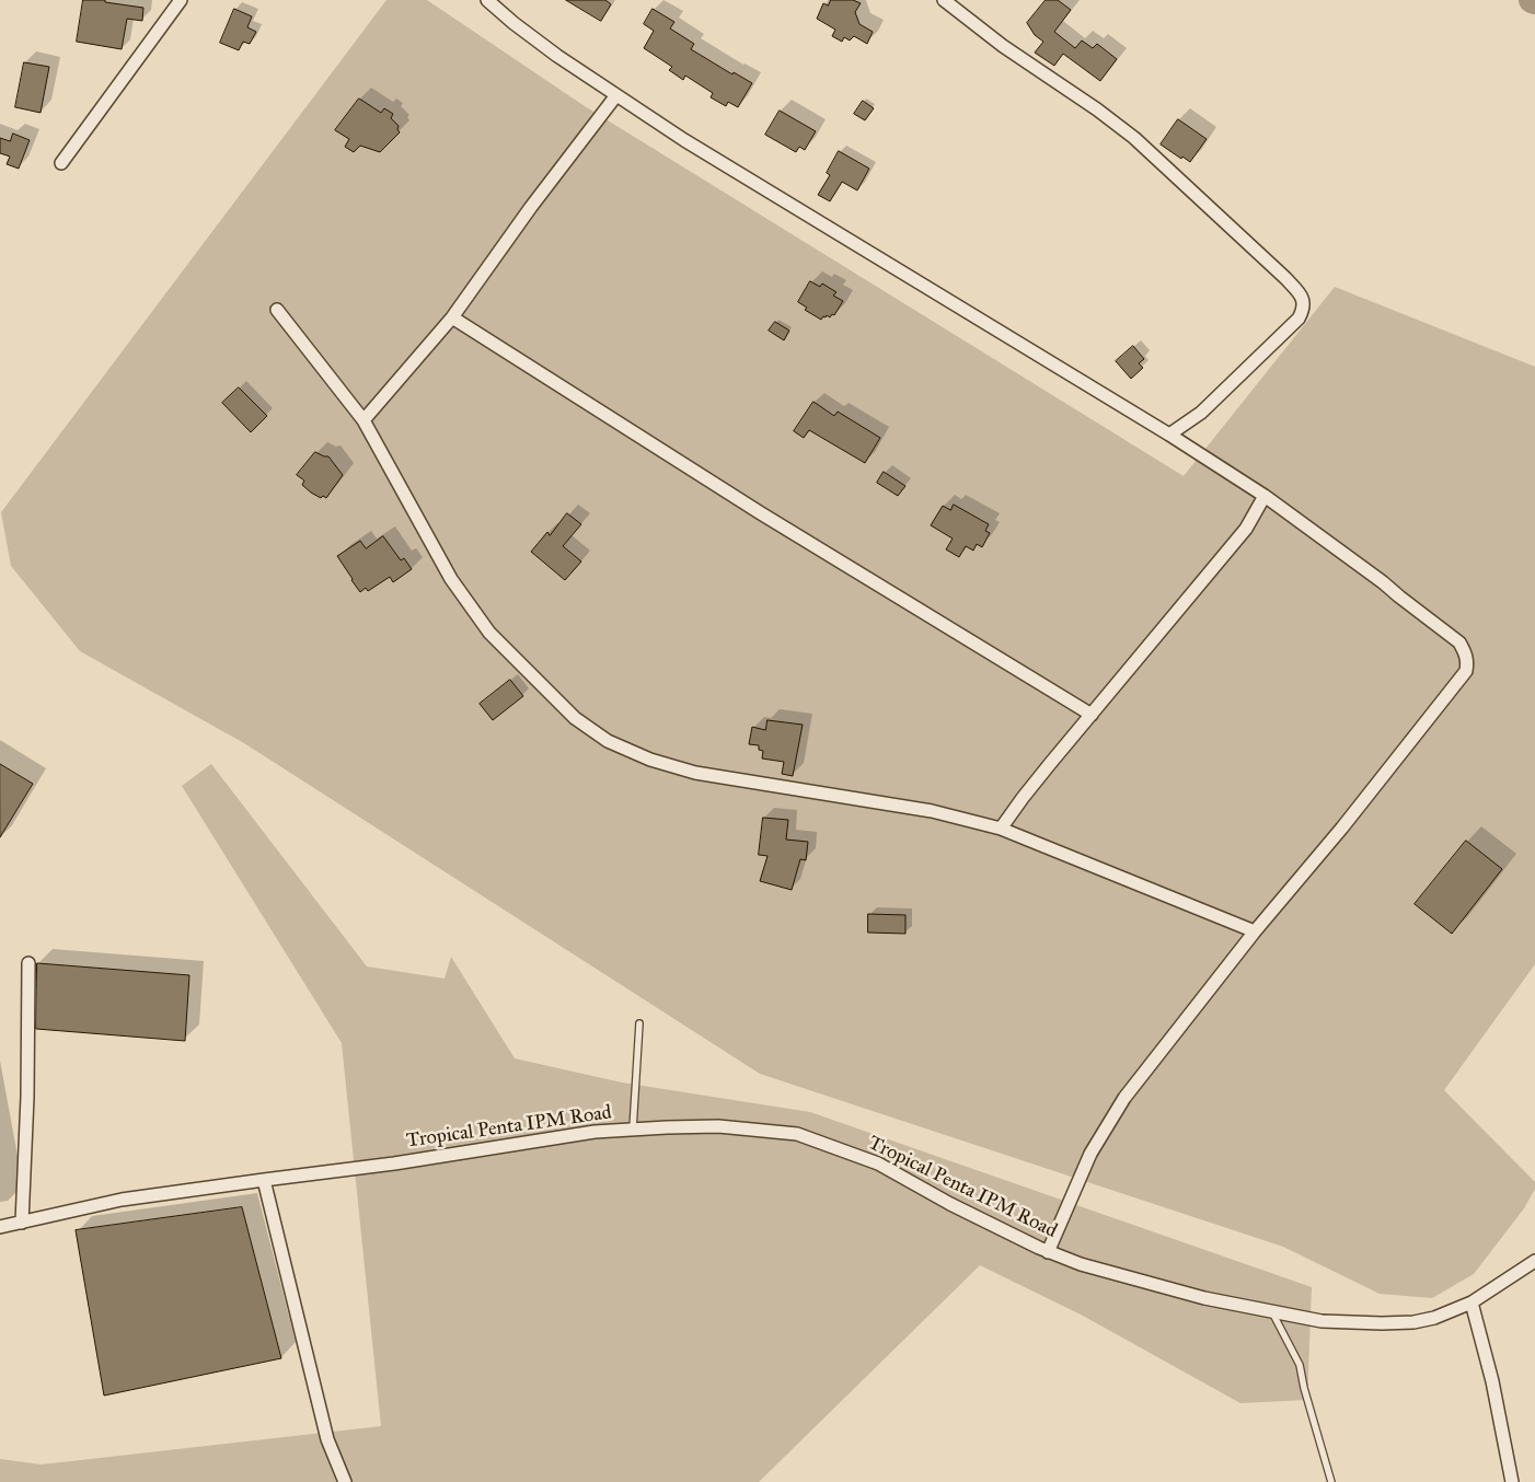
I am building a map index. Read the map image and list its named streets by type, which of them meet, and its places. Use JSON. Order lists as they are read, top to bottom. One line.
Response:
{"streets":{"street":["Tropical Penta IPM Road"]}}
